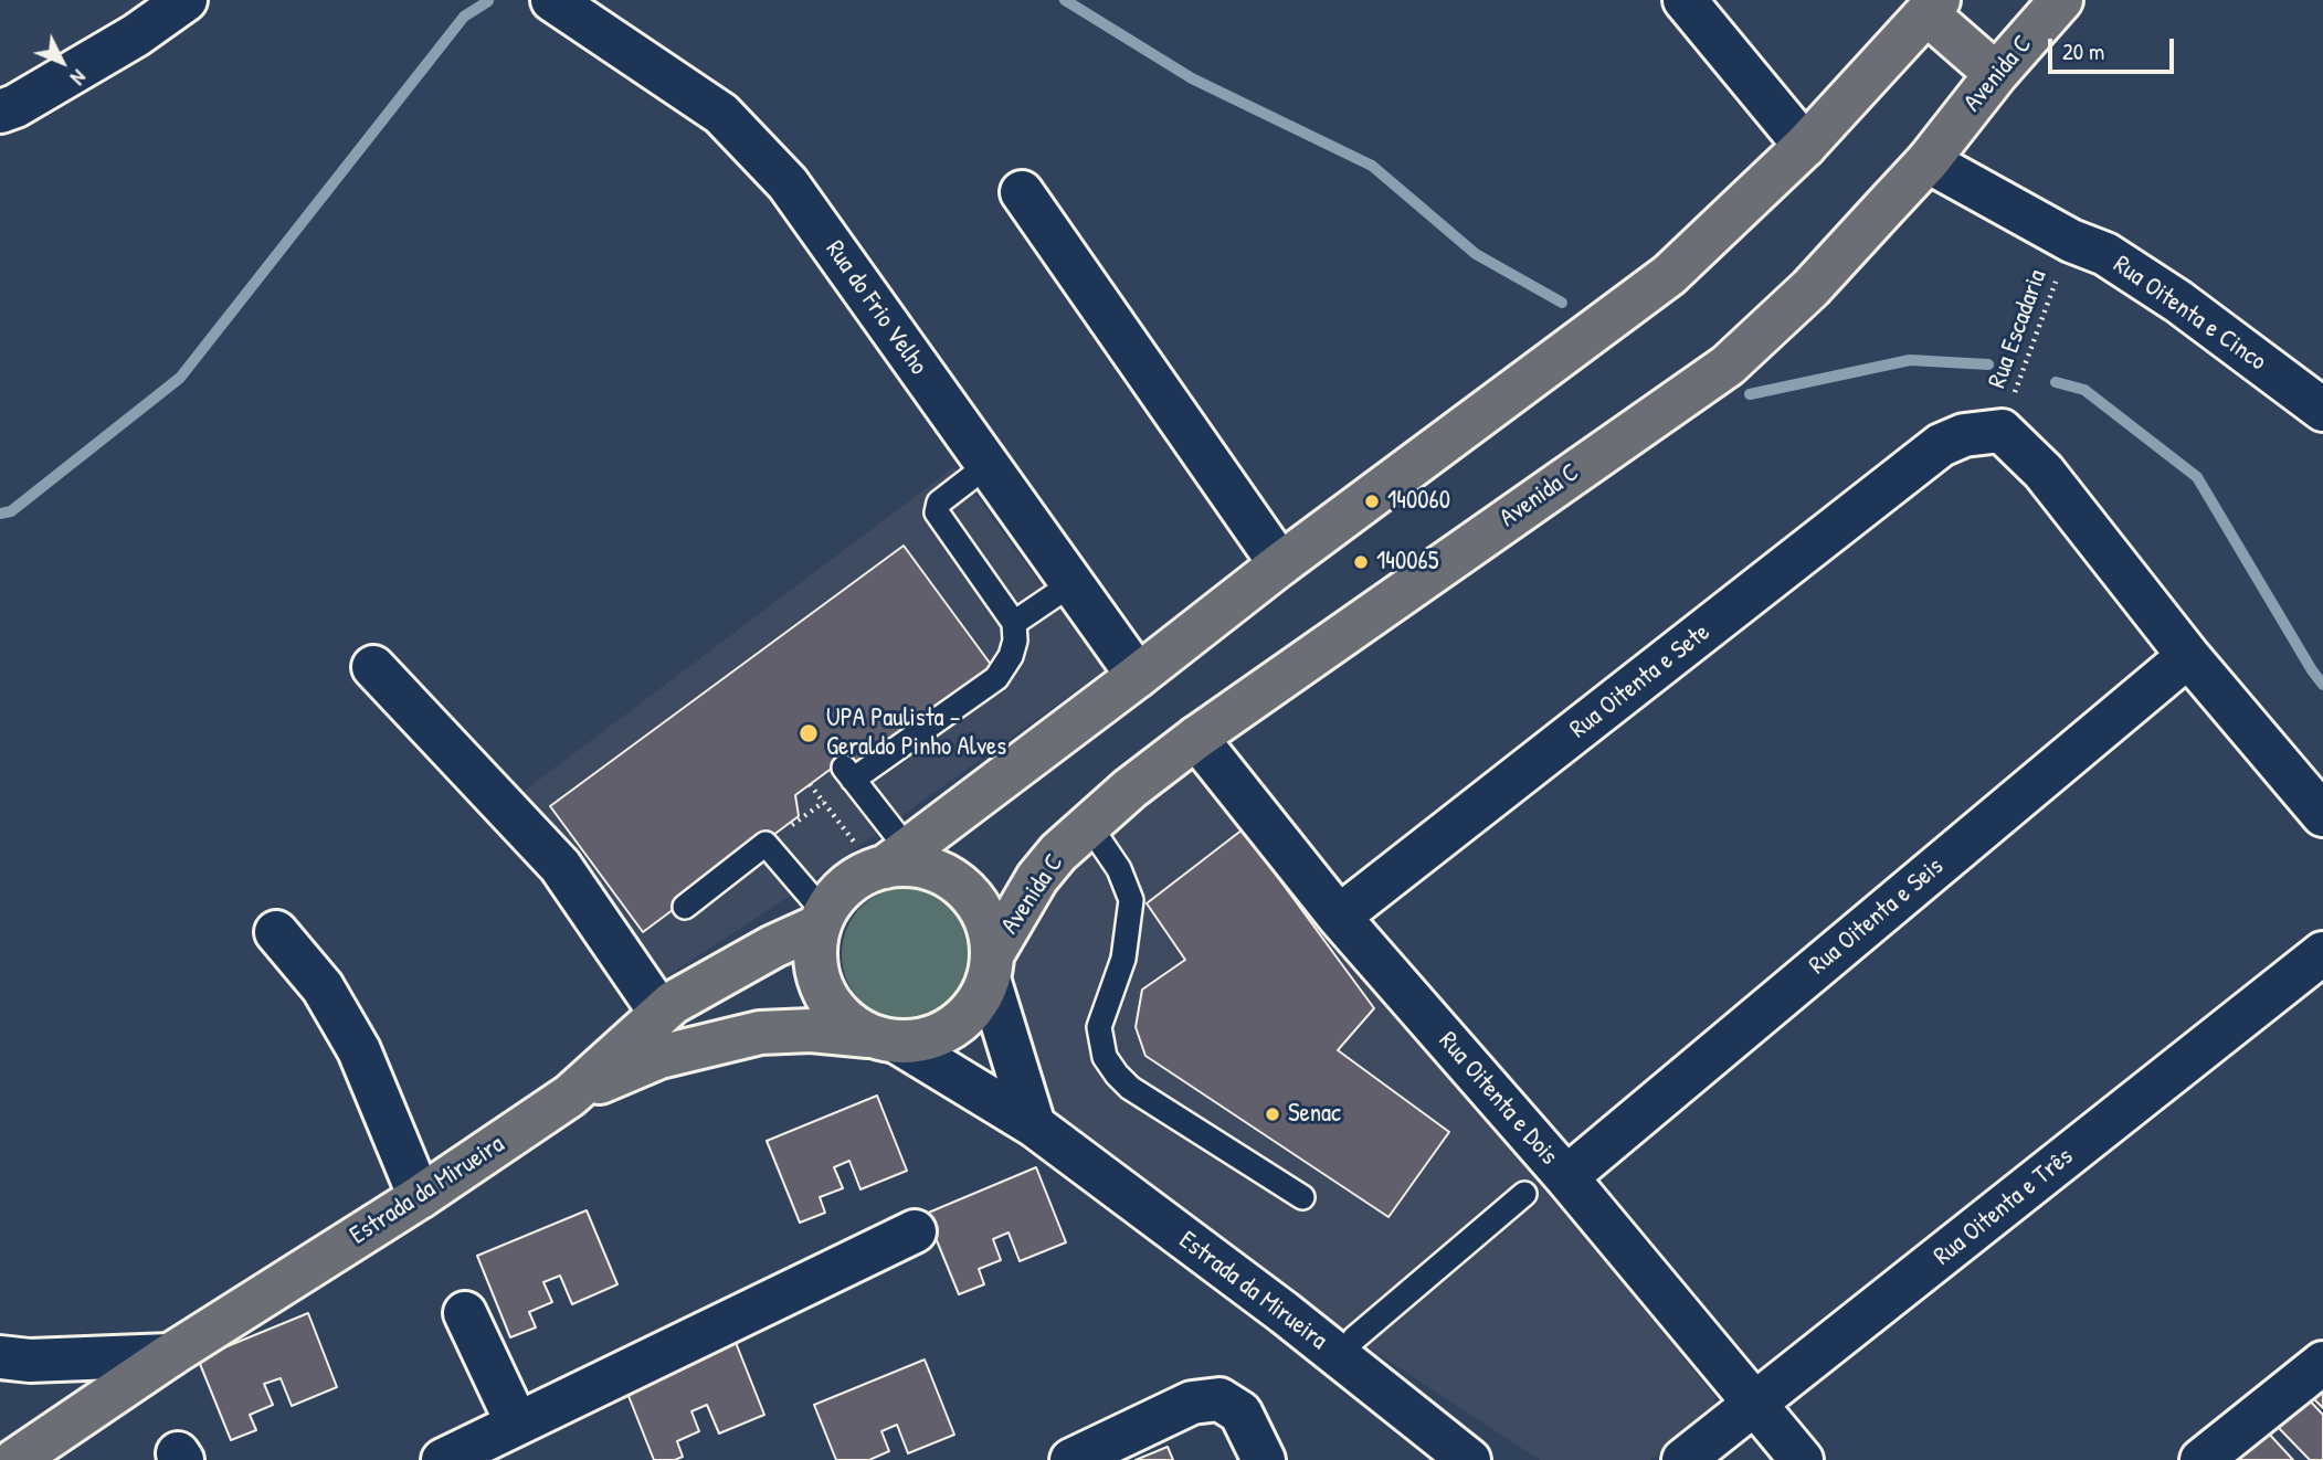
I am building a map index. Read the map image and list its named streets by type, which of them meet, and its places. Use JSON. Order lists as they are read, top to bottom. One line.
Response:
{"streets":{"main road":["Avenida C","Estrada da Mirueira"],"street":["Rua do Frio Velho","Rua Oitenta e Cinco","Rua Oitenta e Sete","Rua Oitenta e Seis","Rua Oitenta e Dois","Rua Oitenta e Três"],"path":["Rua Escadaria"]},"crossings":[["Avenida C","Rua Oitenta e Cinco"],["Avenida C","Rua Oitenta e Dois"],["Avenida C","Estrada da Mirueira"],["Rua Oitenta e Cinco","Rua Escadaria"],["Rua Escadaria","Rua Oitenta e Sete"],["Rua Oitenta e Sete","Rua Oitenta e Dois"],["Rua Oitenta e Seis","Rua Oitenta e Dois"],["Rua Oitenta e Dois","Rua Oitenta e Três"]],"places":["140060","140065","UPA Paulista – Geraldo Pinho Alves","Senac"],"scale_bar":"20 m","north":"bottom right"}
